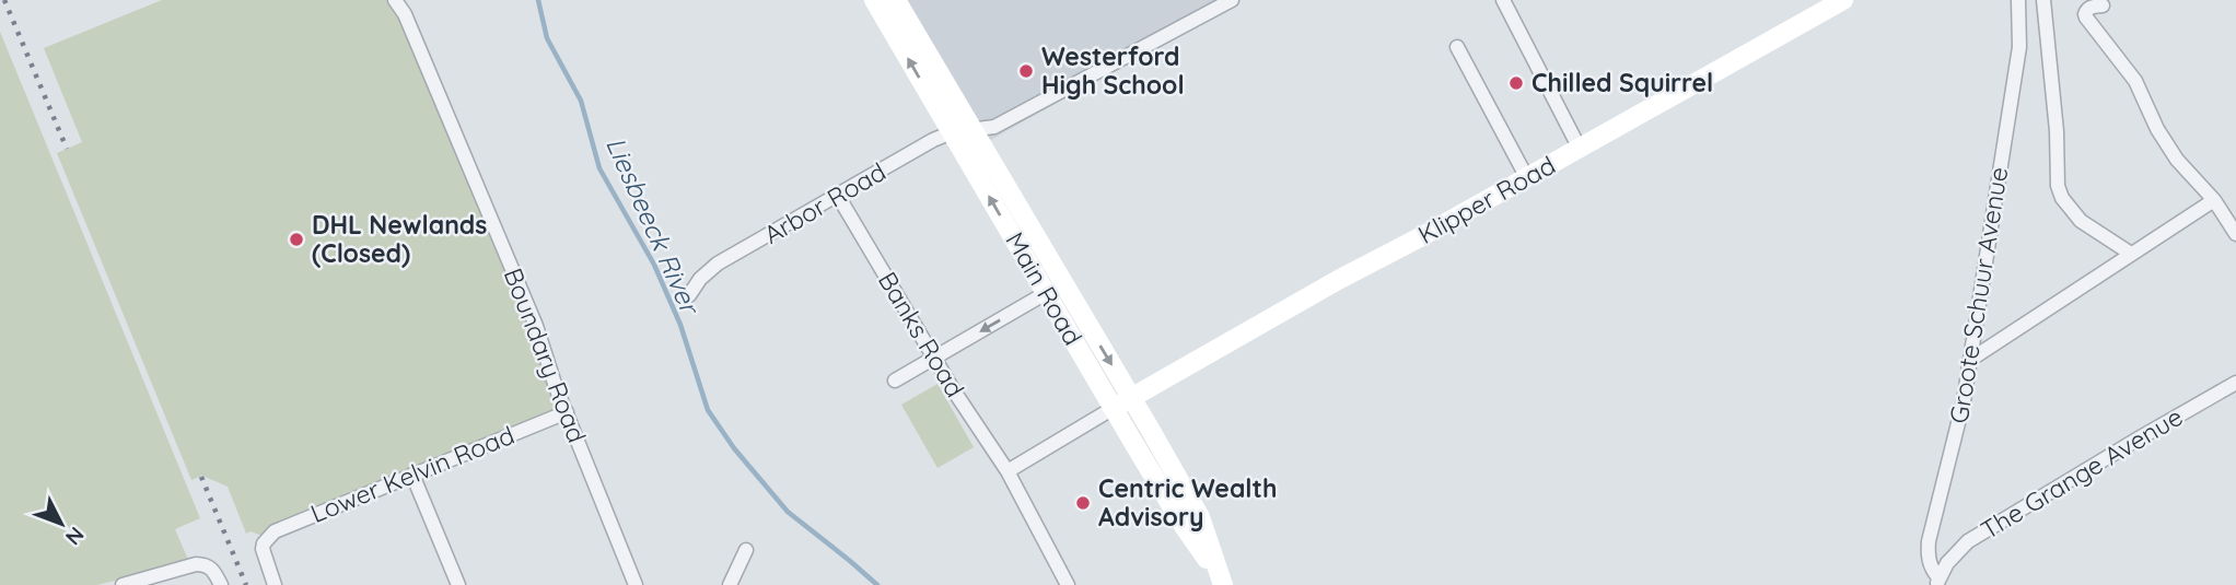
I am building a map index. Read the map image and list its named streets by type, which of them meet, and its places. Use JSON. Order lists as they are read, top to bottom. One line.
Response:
{"streets":{"main road":["Klipper Road","Main Road"],"street":["Arbor Road","Groote Schuur Avenue","Banks Road","Boundary Road","The Grange Avenue","Lower Kelvin Road"]},"crossings":[["Klipper Road","Main Road"],["Arbor Road","Main Road"],["Arbor Road","Banks Road"],["Groote Schuur Avenue","The Grange Avenue"],["Boundary Road","Lower Kelvin Road"]],"water":["Liesbeeck River"],"places":["Westerford High School","Chilled Squirrel","DHL Newlands (Closed)","Centric Wealth Advisory"],"north":"bottom right"}
